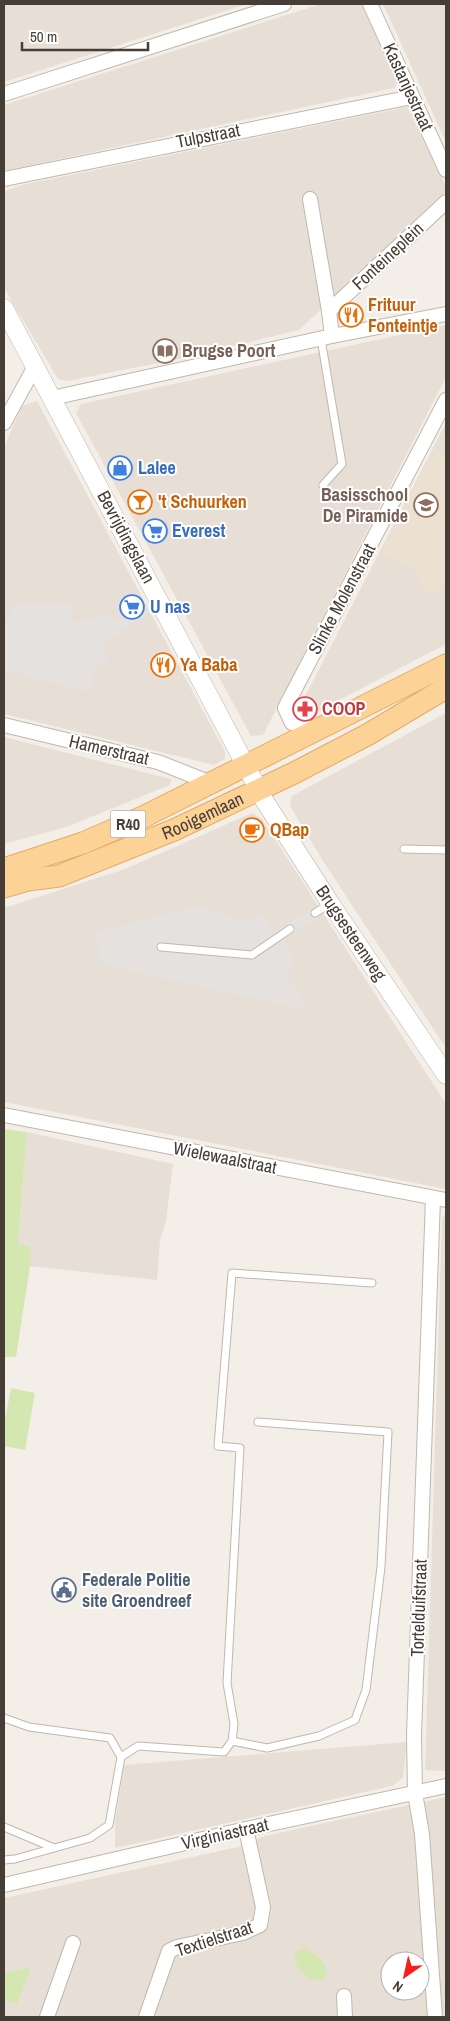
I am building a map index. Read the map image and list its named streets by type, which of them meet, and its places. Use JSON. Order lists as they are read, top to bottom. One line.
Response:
{"streets":{"main road":["Rooigemlaan","R40"],"street":["Kastanjestraat","Tulpstraat","Fonteineplein","Bevrijdingslaan","Slinke Molenstraat","Hamerstraat","Brugsesteenweg","Wielewaalstraat","Tortelduifstraat","Virginiastraat","Textielstraat"]},"crossings":[["Kastanjestraat","Tulpstraat"],["Bevrijdingslaan","Rooigemlaan"],["Slinke Molenstraat","Rooigemlaan"],["Hamerstraat","Rooigemlaan"],["Rooigemlaan","Brugsesteenweg"],["Wielewaalstraat","Tortelduifstraat"],["Tortelduifstraat","Virginiastraat"],["Virginiastraat","Textielstraat"]],"places":{"restaurant":["Frituur Fonteintje","Ya Baba"],"library":["Brugse Poort"],"shop":["Lalee"],"bar":["'t Schuurken"],"school or university":["Basisschool De Piramide"],"supermarket":["Everest","U nas"],"pharmacy":["COOP"],"cafe":["QBap"],"public building":["Federale Politie site Groendreef"]},"scale_bar":"50 m","north":"bottom left"}
